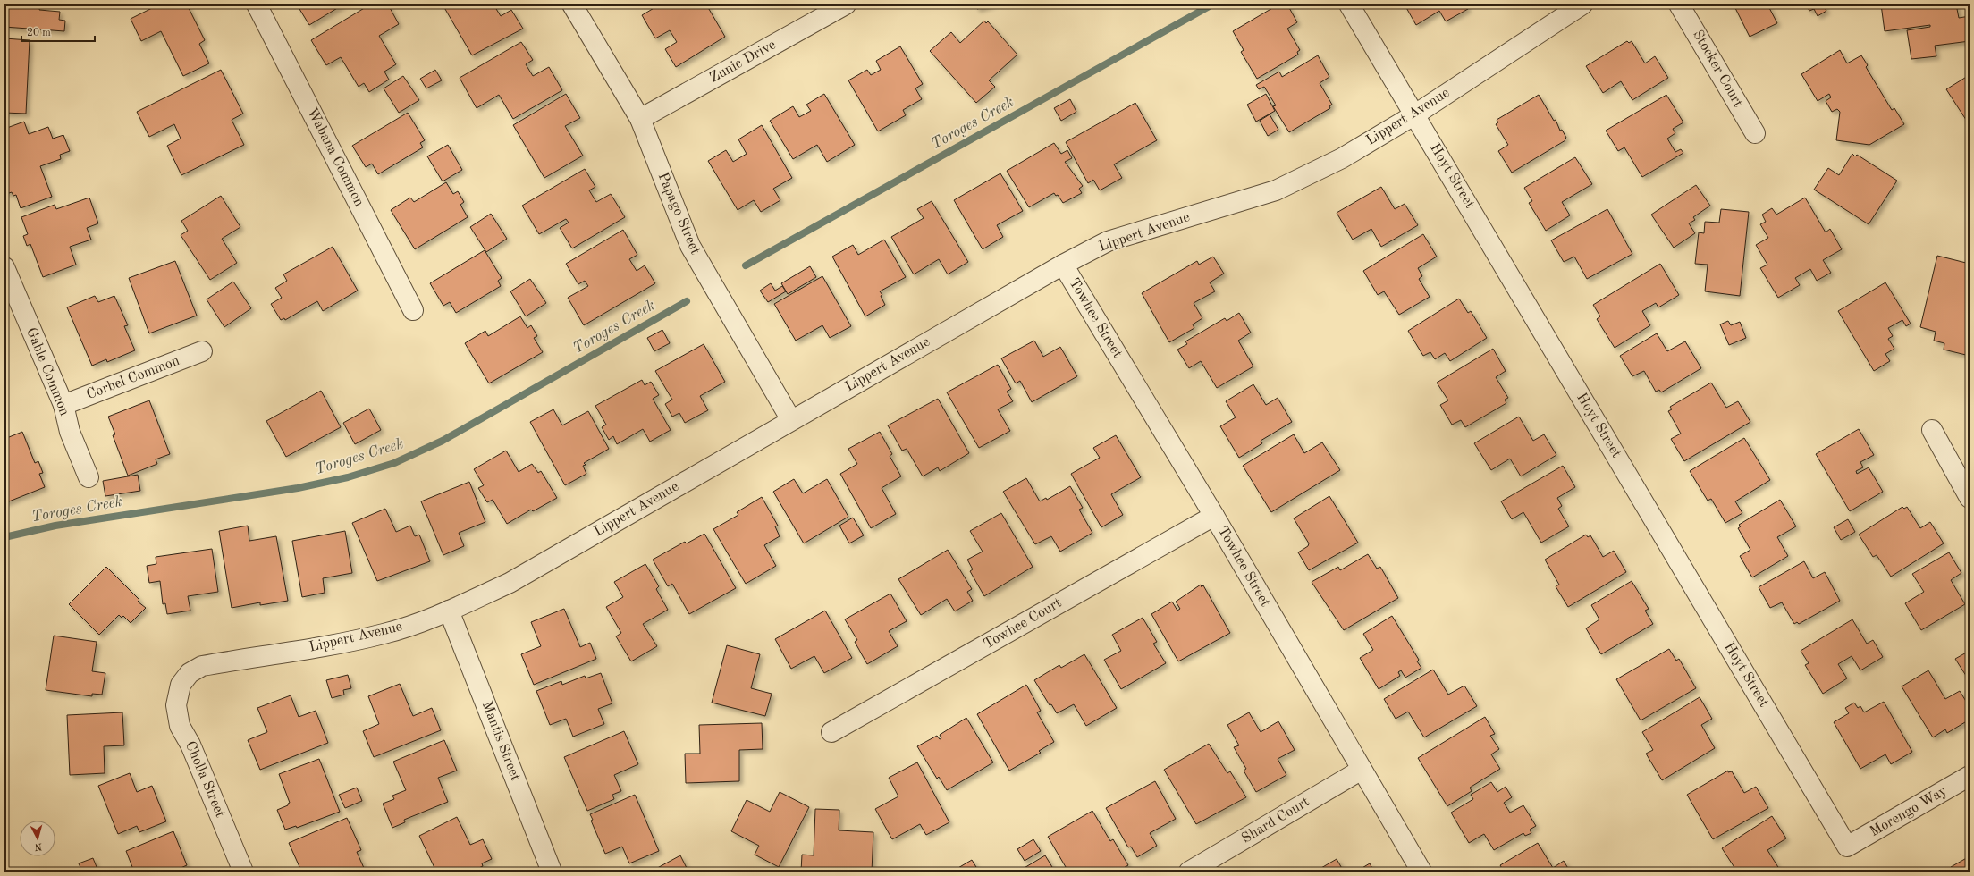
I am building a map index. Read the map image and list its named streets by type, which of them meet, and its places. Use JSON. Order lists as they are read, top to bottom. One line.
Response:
{"streets":{"street":["Zunic Drive","Stocker Court","Lippert Avenue","Wabana Common","Hoyt Street","Papago Street","Towhee Street","Gable Common","Corbel Common","Towhee Court","Mantis Street","Cholla Street","Morengo Way","Shard Court"]},"crossings":[["Zunic Drive","Papago Street"],["Lippert Avenue","Hoyt Street"],["Lippert Avenue","Papago Street"],["Lippert Avenue","Towhee Street"],["Lippert Avenue","Mantis Street"],["Lippert Avenue","Cholla Street"],["Hoyt Street","Morengo Way"],["Towhee Street","Towhee Court"],["Towhee Street","Shard Court"],["Gable Common","Corbel Common"]],"water":["Toroges Creek"],"scale_bar":"20 m","north":"bottom"}
